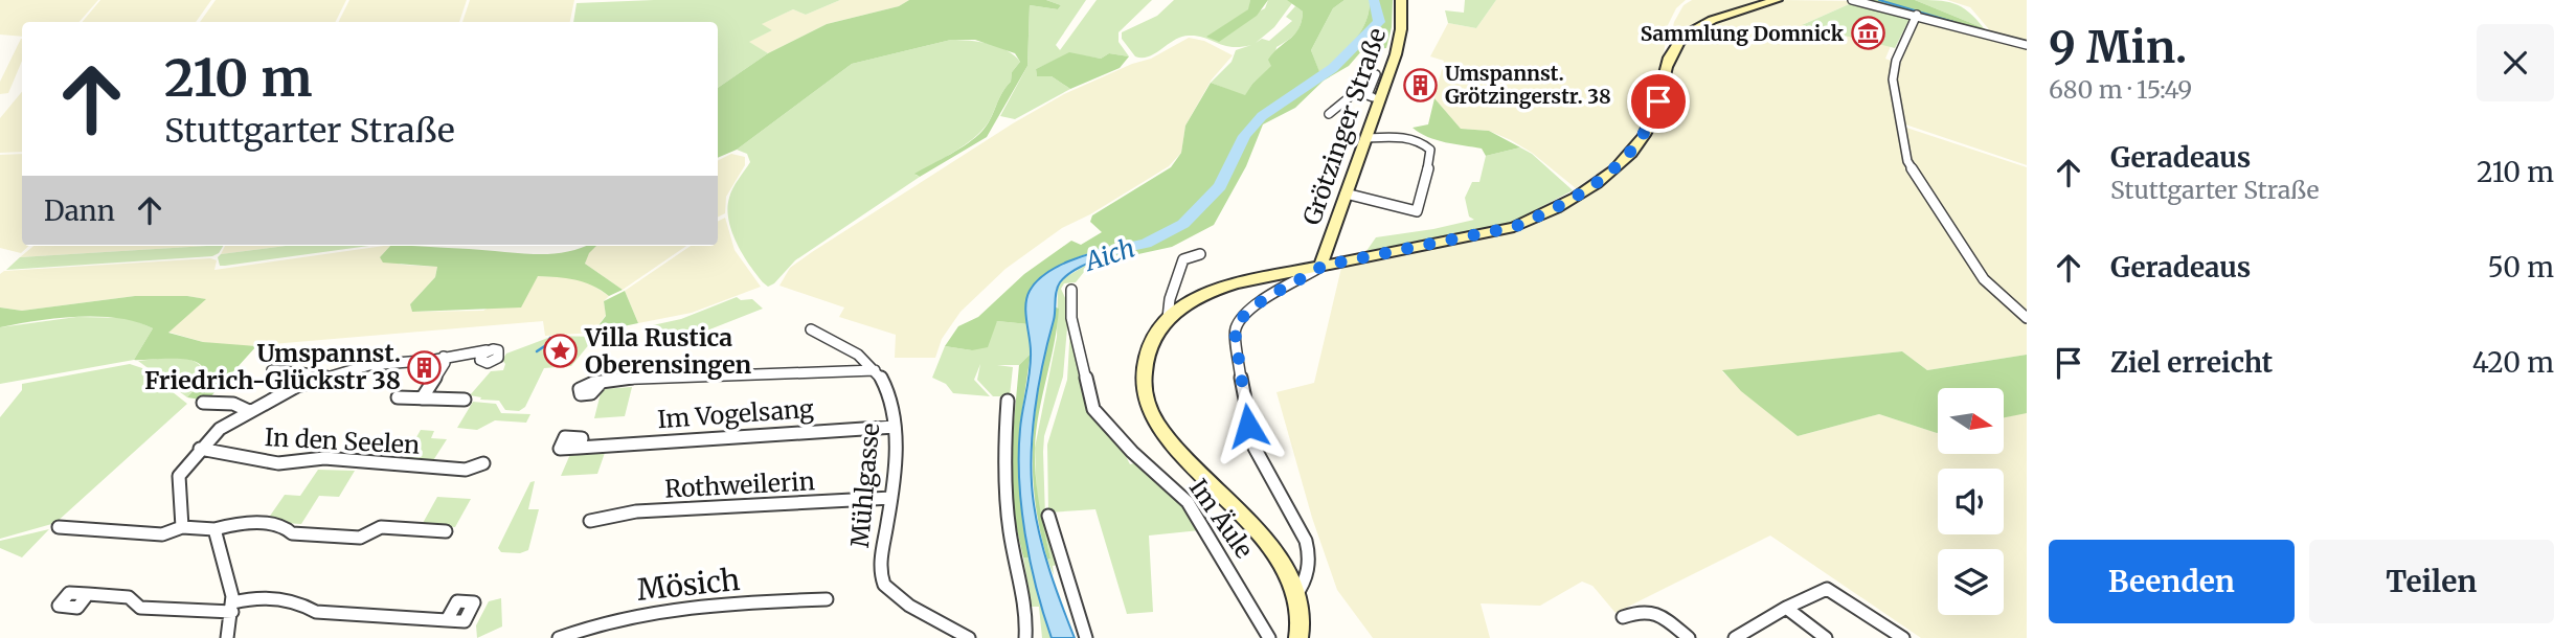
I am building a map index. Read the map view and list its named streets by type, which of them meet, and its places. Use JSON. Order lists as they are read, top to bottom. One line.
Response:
{"streets":{"main road":["Grötzinger Straße"],"street":["Im Vogelsang","In den Seelen","Rothweilerin","Mühlgasse","Im Äule","Mösich"]},"crossings":[["Im Vogelsang","Mühlgasse"],["Rothweilerin","Mühlgasse"]],"water":["Aich"],"places":{"museum":["Sammlung Domnick"],"building":["Umspannst. Grötzingerstr. 38","Umspannst. Friedrich-Glückstr 38"],"place":["Villa Rustica Oberensingen"]},"north":"right","page":{"heading":["9 Min.","680 m · 15:49"],"turn":["210 m","Stuttgarter Straße"],"list":[{"name":"Geradeaus","note":"Stuttgarter Straße","value":"210 m"},{"name":"Geradeaus","value":"50 m"},{"name":"Ziel erreicht","value":"420 m"}],"then":"Dann","buttons":["Beenden","Teilen"]}}
